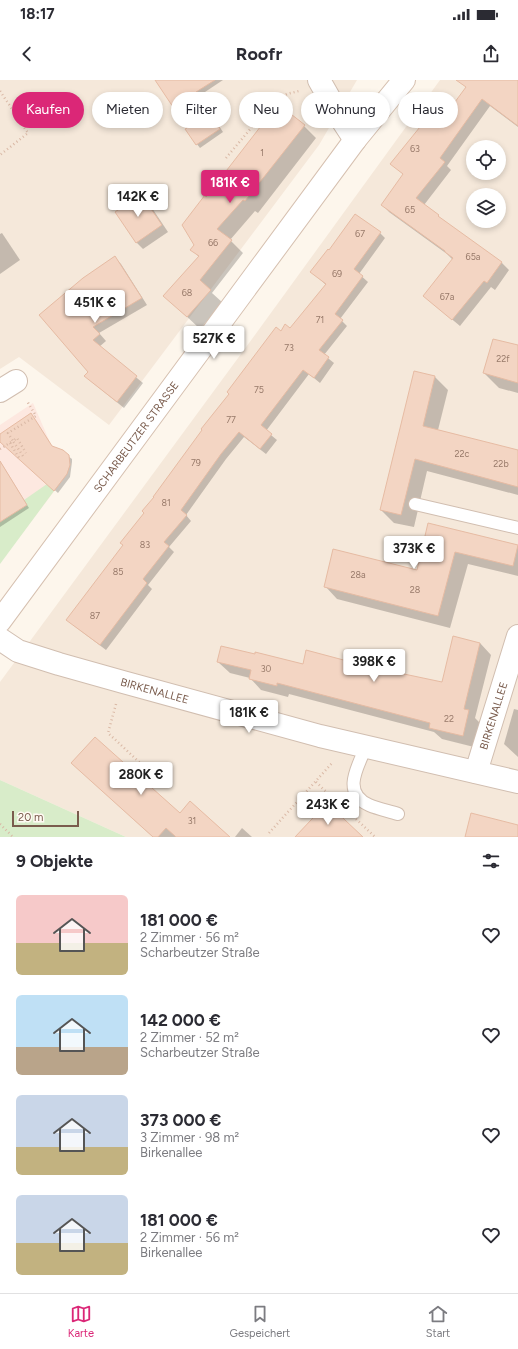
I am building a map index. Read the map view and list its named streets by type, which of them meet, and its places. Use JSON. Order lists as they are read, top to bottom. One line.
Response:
{"streets":{"street":["SCHARBEUTZER STRASSE","BIRKENALLEE"]},"house_numbers":["63","1","65","67","66","65a","69","68","67a","71","73","22f","75","77","22c","79","22b","81","83","85","28a","28","87","30","22","31"],"scale_bar":"20 m","page":{"status":"18:17","header":"Roofr","chip":["Kaufen","Mieten","Filter","Neu","Wohnung","Haus"],"price":["181K €","142K €","451K €","527K €","373K €","398K €","181K €","280K €","243K €"],"scale":"20 m","heading":"9 Objekte","list":[{"name":"181 000 €","note":"2 Zimmer · 56 m² · Scharbeutzer Straße"},{"name":"142 000 €","note":"2 Zimmer · 52 m² · Scharbeutzer Straße"},{"name":"373 000 €","note":"3 Zimmer · 98 m² · Birkenallee"},{"name":"181 000 €","note":"2 Zimmer · 56 m² · Birkenallee"}],"tabs":["Karte","Gespeichert","Start"]}}
